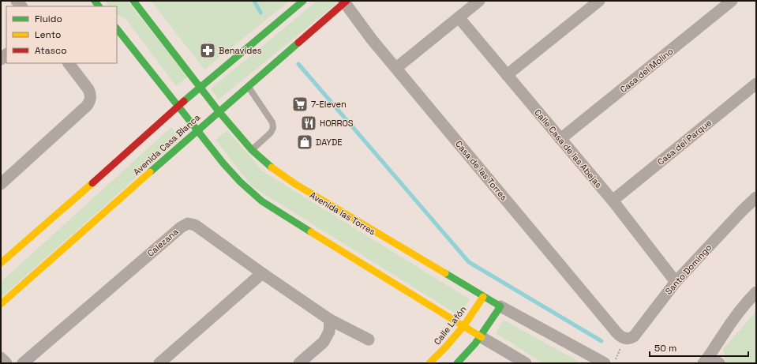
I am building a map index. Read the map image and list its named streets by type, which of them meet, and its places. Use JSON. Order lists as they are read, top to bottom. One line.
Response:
{"streets":{"street":["Casa del Molino","Casa del Parque","Avenida Casa Blanca","Calle Casa de las Abejas","Casa de las Torres","Avenida las Torres","Calezana","Santo Domingo","Calle Lafón"]},"crossings":[["Casa del Molino","Calle Casa de las Abejas"],["Casa del Parque","Calle Casa de las Abejas"],["Avenida Casa Blanca","Casa de las Torres"],["Avenida Casa Blanca","Avenida las Torres"],["Calle Casa de las Abejas","Santo Domingo"],["Casa de las Torres","Santo Domingo"],["Avenida las Torres","Calle Lafón"]],"places":{"pharmacy":["Benavides"],"supermarket":["7-Eleven"],"restaurant":["HORROS"],"shop":["DAYDE"]},"legend":["Fluido","Lento","Atasco"],"scale_bar":"50 m"}
